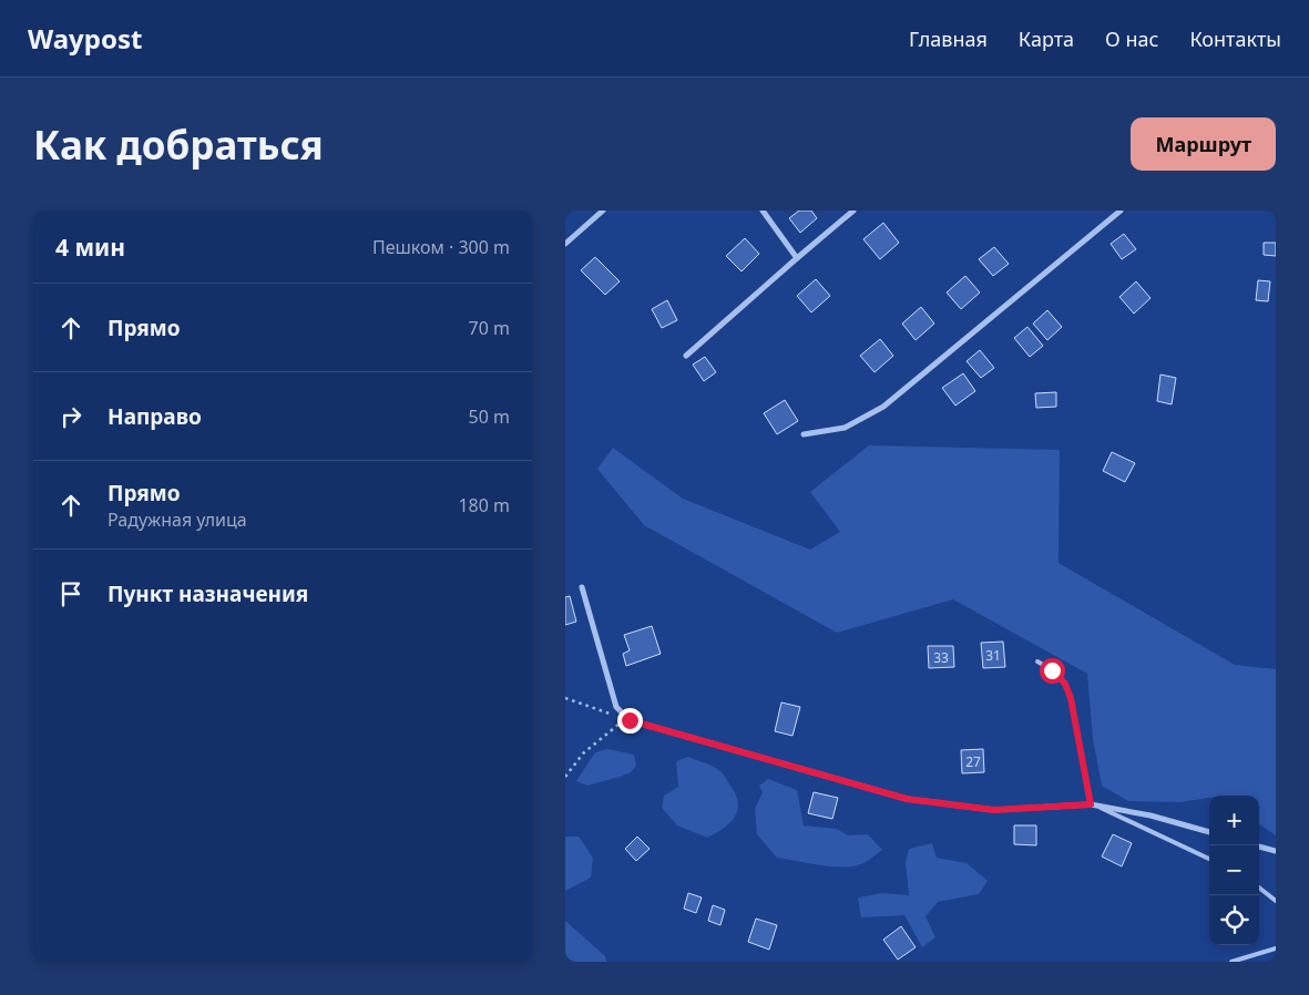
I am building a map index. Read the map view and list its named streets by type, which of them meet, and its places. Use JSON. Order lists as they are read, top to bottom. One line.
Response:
{"house_numbers":["31","33","27"],"page":{"header":"Waypost","nav":["Главная","Карта","О нас","Контакты"],"buttons":"Маршрут","title":"Как добраться","heading":["4 мин","Пешком · 300 m"],"list":[["Прямо","70 m"],["Направо","50 m"],["Прямо","Радужная улица","180 m"],"Пункт назначения"],"map_buttons":["+","−"]}}
